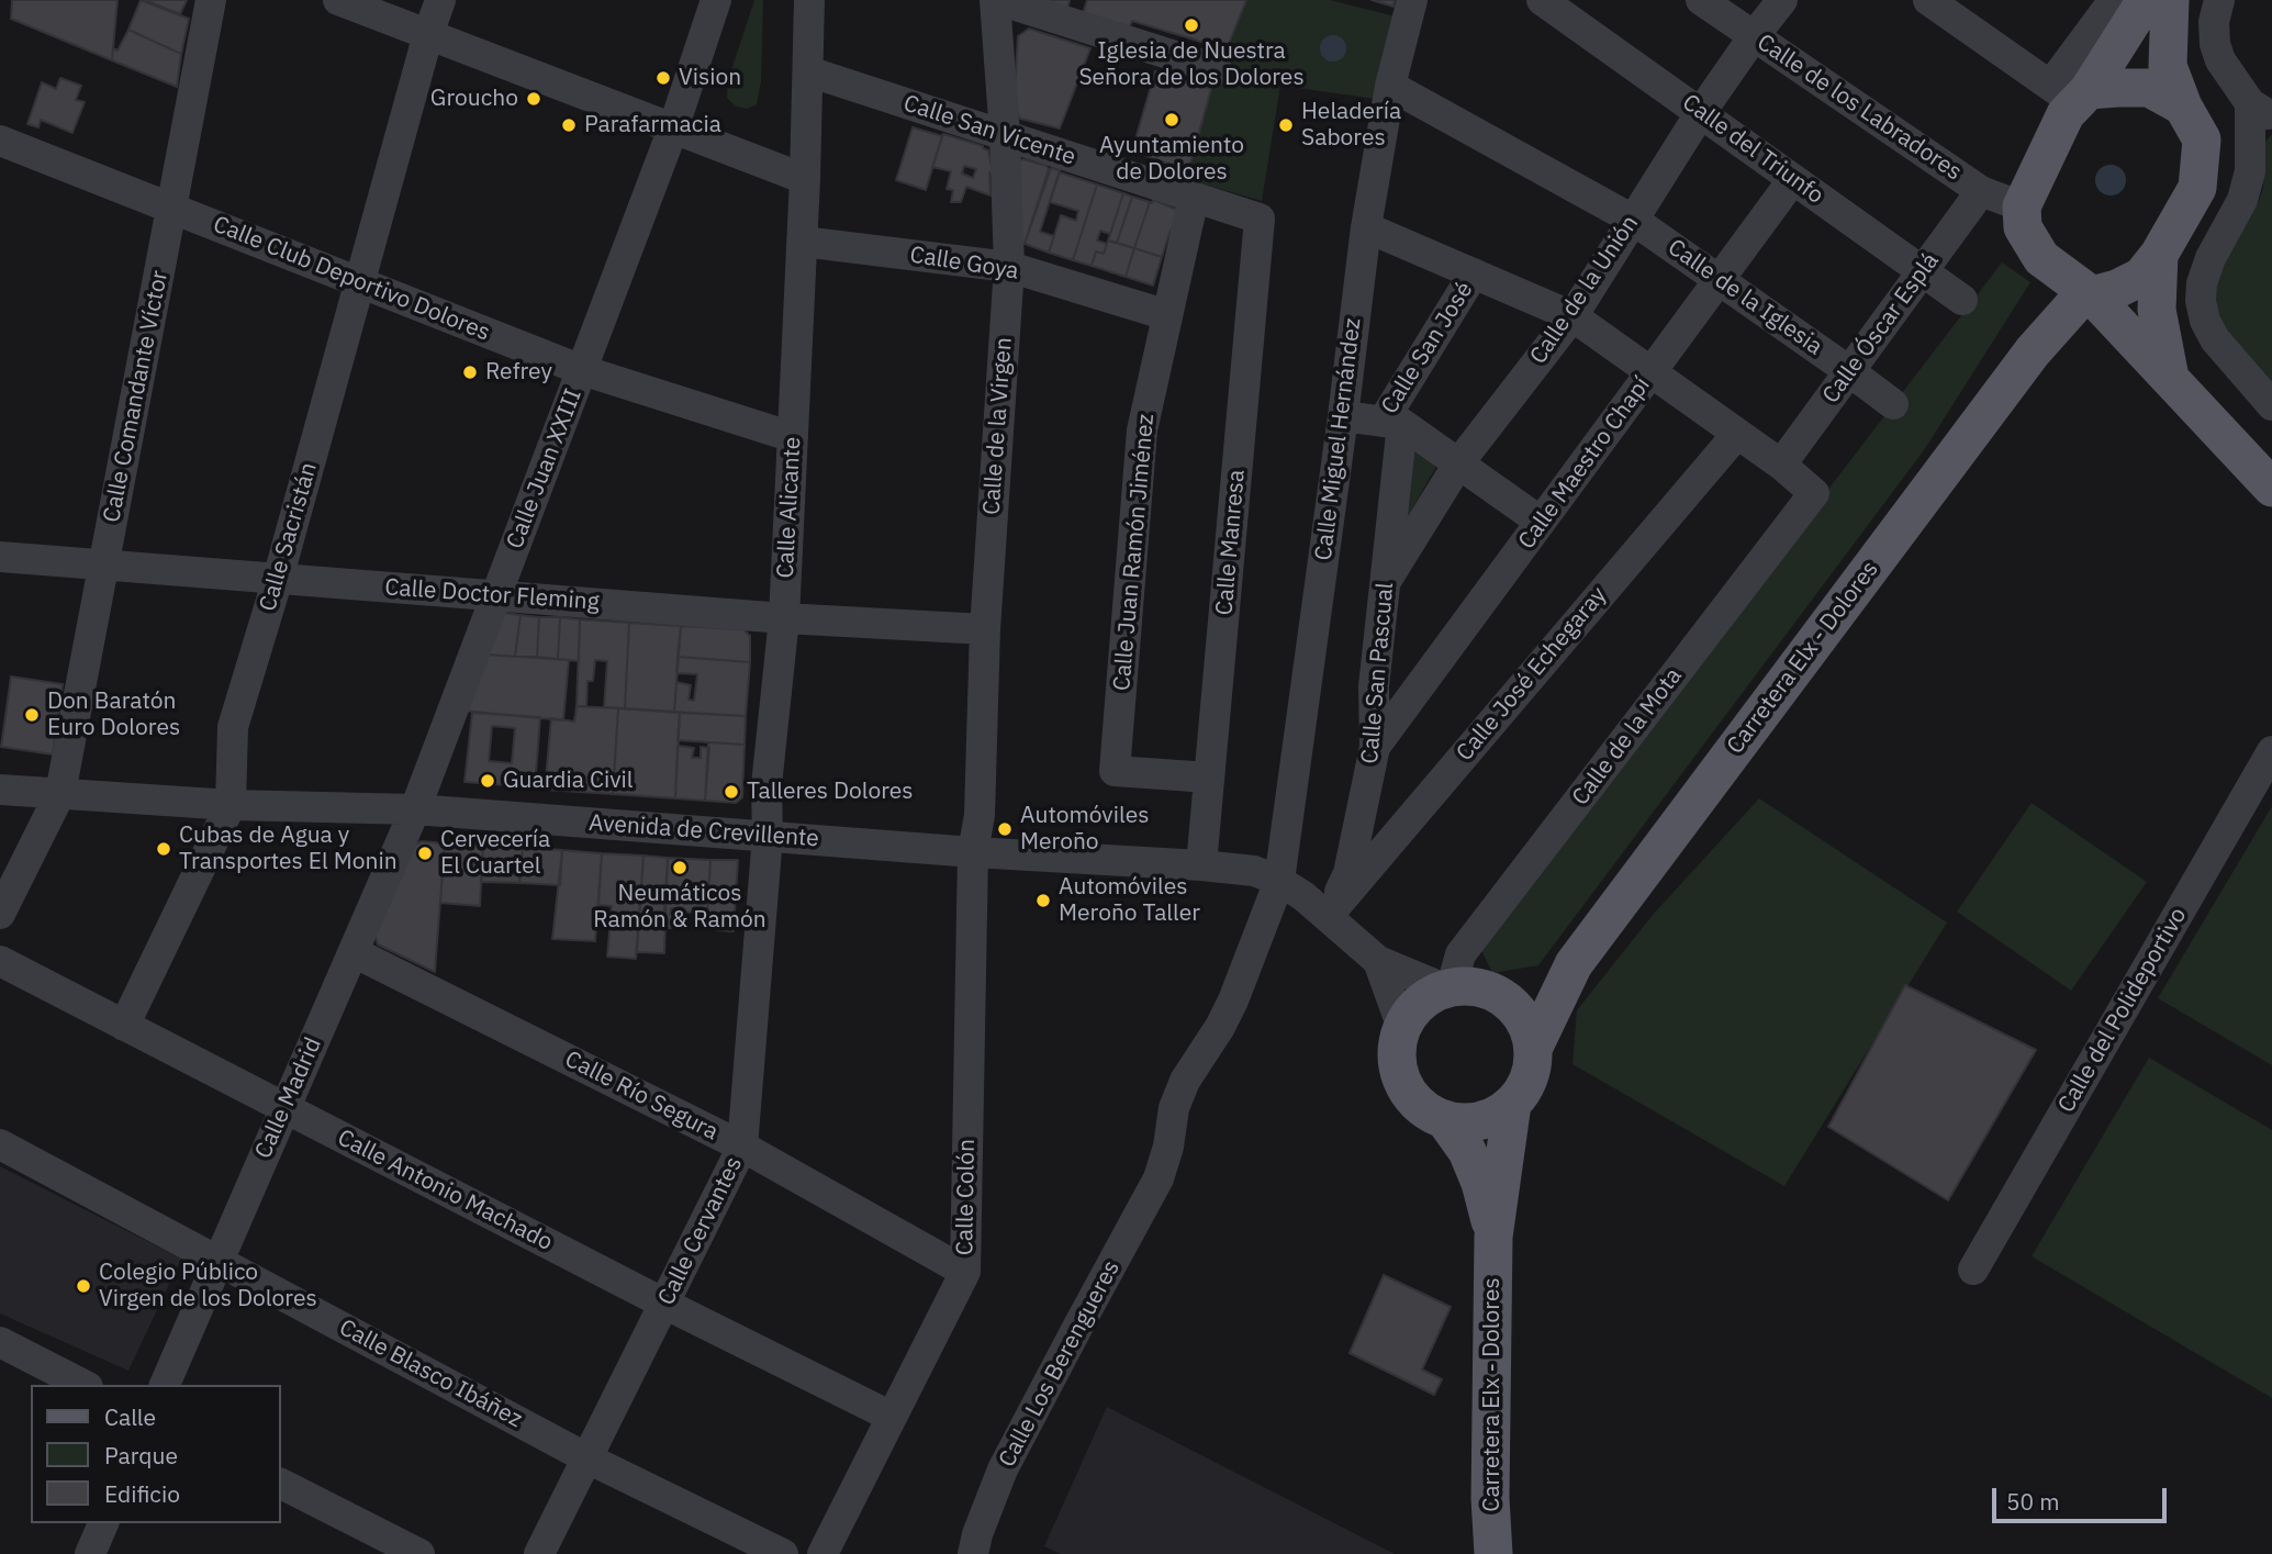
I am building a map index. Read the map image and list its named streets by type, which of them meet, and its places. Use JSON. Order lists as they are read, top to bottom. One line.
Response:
{"streets":{"main road":["Carretera Elx - Dolores"],"street":["Calle de los Labradores","Calle San Vicente","Calle del Triunfo","Calle Goya","Calle Club Deportivo Dolores","Calle de la Unión","Calle de la Iglesia","Calle Óscar Esplá","Calle San José","Calle Comandante Víctor","Calle de la Virgen","Calle Miguel Hernández","Calle Maestro Chapí","Calle Juan XXIII","Calle Alicante","Calle Sacristán","Calle Manresa","Calle Juan Ramón Jiménez","Calle Doctor Fleming","Calle San Pascual","Calle José Echegaray","Calle de la Mota","Avenida de Crevillente","Calle del Polideportivo","Calle Río Segura","Calle Madrid","Calle Antonio Machado","Calle Colón","Calle Cervantes","Calle Los Berengueres","Calle Blasco Ibáñez"]},"crossings":[["Calle de los Labradores","Calle de la Unión"],["Calle de los Labradores","Calle Óscar Esplá"],["Calle de los Labradores","Carretera Elx - Dolores"],["Calle San Vicente","Calle de la Virgen"],["Calle San Vicente","Calle Alicante"],["Calle San Vicente","Calle Manresa"],["Calle San Vicente","Calle Juan Ramón Jiménez"],["Calle del Triunfo","Calle de la Unión"],["Calle del Triunfo","Calle Óscar Esplá"],["Calle del Triunfo","Calle Maestro Chapí"],["Calle Goya","Calle de la Virgen"],["Calle Goya","Calle Alicante"],["Calle Goya","Calle Juan Ramón Jiménez"],["Calle Club Deportivo Dolores","Calle Comandante Víctor"],["Calle Club Deportivo Dolores","Calle Juan XXIII"],["Calle Club Deportivo Dolores","Calle Alicante"],["Calle Club Deportivo Dolores","Calle Sacristán"],["Calle de la Unión","Calle de la Iglesia"],["Calle de la Unión","Calle San Pascual"],["Calle de la Iglesia","Calle Óscar Esplá"],["Calle de la Iglesia","Calle Miguel Hernández"],["Calle de la Iglesia","Calle Maestro Chapí"],["Calle Óscar Esplá","Calle de la Mota"],["Calle San José","Calle San Pascual"],["Calle Comandante Víctor","Calle Doctor Fleming"],["Calle Comandante Víctor","Avenida de Crevillente"],["Calle de la Virgen","Calle Doctor Fleming"],["Calle de la Virgen","Avenida de Crevillente"],["Calle de la Virgen","Calle Colón"],["Calle Miguel Hernández","Avenida de Crevillente"],["Calle Miguel Hernández","Calle Los Berengueres"],["Calle Maestro Chapí","Calle San Pascual"],["Calle Juan XXIII","Calle Doctor Fleming"],["Calle Juan XXIII","Avenida de Crevillente"],["Calle Juan XXIII","Calle Madrid"],["Calle Alicante","Calle Doctor Fleming"],["Calle Alicante","Avenida de Crevillente"],["Calle Alicante","Calle Cervantes"],["Calle Sacristán","Calle Doctor Fleming"],["Calle Sacristán","Avenida de Crevillente"],["Calle Sacristán","Calle Antonio Machado"],["Calle Manresa","Calle Juan Ramón Jiménez"],["Calle Manresa","Avenida de Crevillente"],["Carretera Elx - Dolores","Calle de la Mota"],["Carretera Elx - Dolores","Avenida de Crevillente"],["Calle San Pascual","Calle José Echegaray"],["Calle San Pascual","Avenida de Crevillente"],["Calle José Echegaray","Avenida de Crevillente"],["Calle de la Mota","Avenida de Crevillente"],["Avenida de Crevillente","Calle Madrid"],["Avenida de Crevillente","Calle Colón"],["Avenida de Crevillente","Calle Cervantes"],["Calle Río Segura","Calle Madrid"],["Calle Río Segura","Calle Colón"],["Calle Río Segura","Calle Cervantes"],["Calle Madrid","Calle Antonio Machado"],["Calle Madrid","Calle Blasco Ibáñez"],["Calle Antonio Machado","Calle Colón"],["Calle Antonio Machado","Calle Cervantes"],["Calle Cervantes","Calle Blasco Ibáñez"]],"places":["Iglesia de Nuestra Señora de los Dolores","Vision","Groucho","Ayuntamiento de Dolores","Parafarmacia","Heladería Sabores","Refrey","Don Baratón Euro Dolores","Guardia Civil","Talleres Dolores","Automóviles Meroño","Cubas de Agua y Transportes El Monin","Cervecería El Cuartel","Neumáticos Ramón & Ramón","Automóviles Meroño Taller","Colegio Público Virgen de los Dolores"],"legend":["Calle","Parque","Edificio"],"scale_bar":"50 m"}
